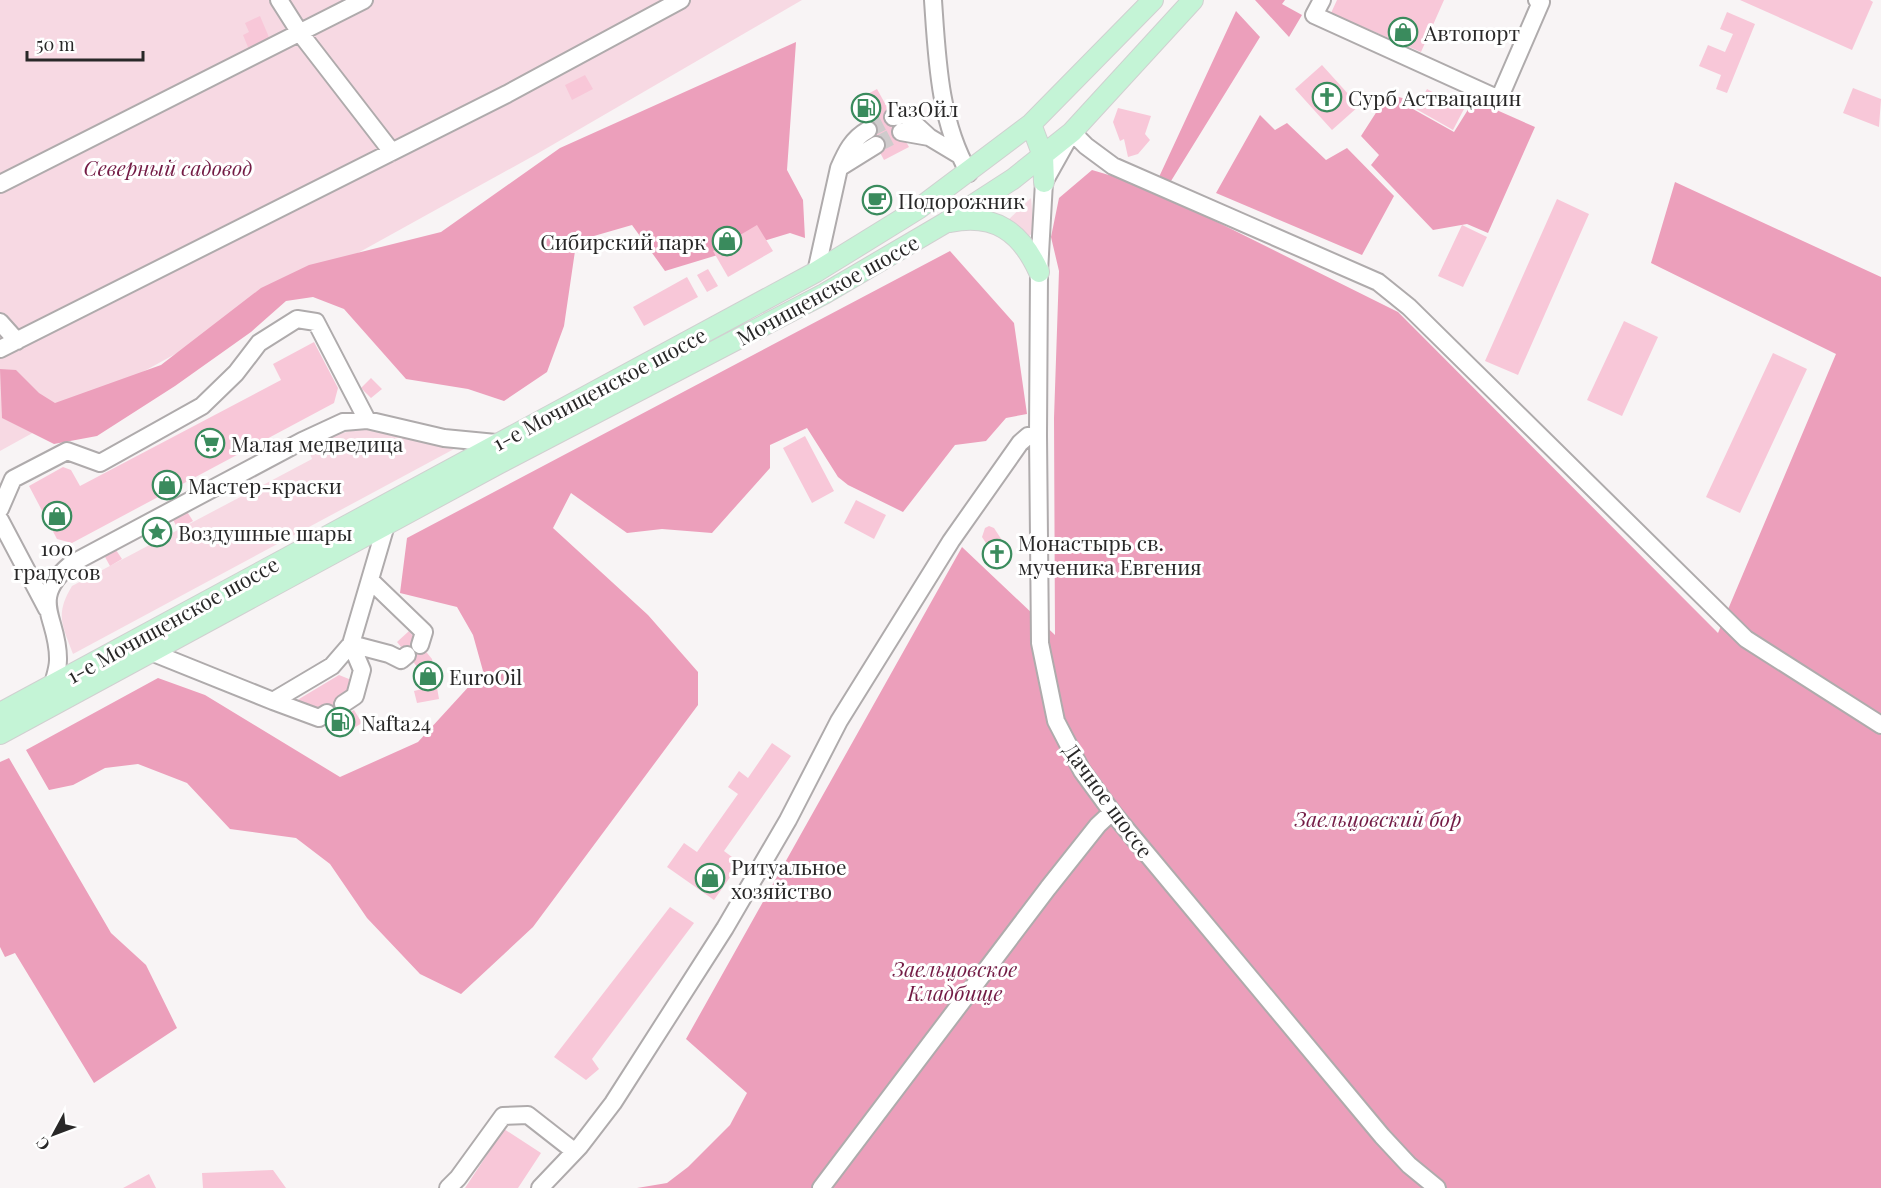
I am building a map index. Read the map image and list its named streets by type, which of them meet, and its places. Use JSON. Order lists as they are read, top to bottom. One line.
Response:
{"streets":{"main road":["Мочищенское шоссе","1-е Мочищенское шоссе"],"street":["Дачное шоссе"]},"parks":["Северный садовод","Заельцовский бор","Заельцовское Кладбище"],"places":{"shop":["Автопорт","Сибирский парк","Мастер-краски","100 градусов","EuroOil","Ритуальное хозяйство"],"church":["Сурб Аствацацин","Монастырь св. мученика Евгения"],"fuel station":["ГазОйл","Nafta24"],"cafe":["Подорожник"],"supermarket":["Малая медведица"],"place":["Воздушные шары"]},"scale_bar":"50 m","north":"bottom left"}
